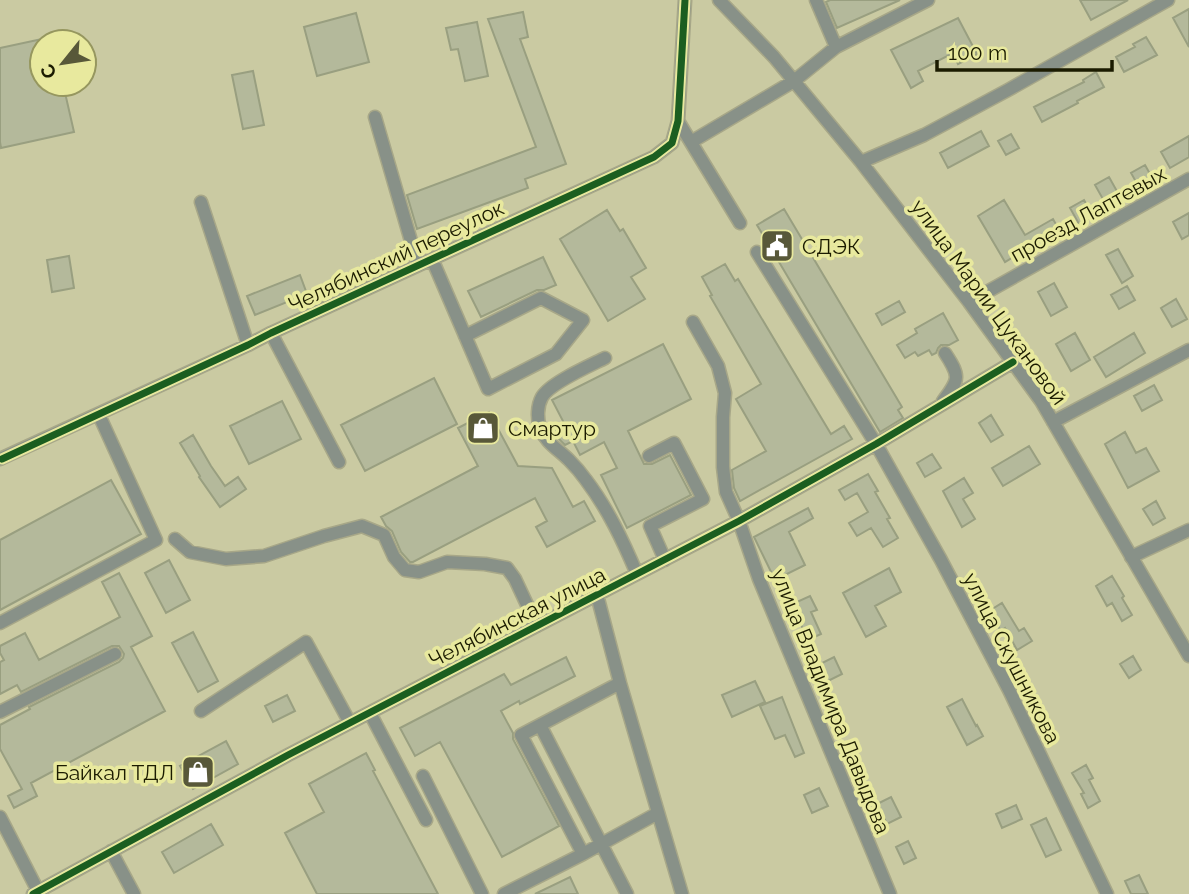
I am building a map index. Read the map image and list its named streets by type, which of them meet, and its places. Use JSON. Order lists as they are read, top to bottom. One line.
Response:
{"streets":{"street":["проезд Лаптевых","Челябинский переулок","улица Марии Цукановой","Челябинская улица","улица Скушникова","улица Владимира Давыдова"]},"crossings":[["проезд Лаптевых","улица Марии Цукановой"],["улица Марии Цукановой","Челябинская улица"],["Челябинская улица","улица Скушникова"],["Челябинская улица","улица Владимира Давыдова"]],"places":{"public building":["СДЭК"],"shop":["Смартур","Байкал ТДЛ"]},"scale_bar":"100 m","north":"bottom left"}
